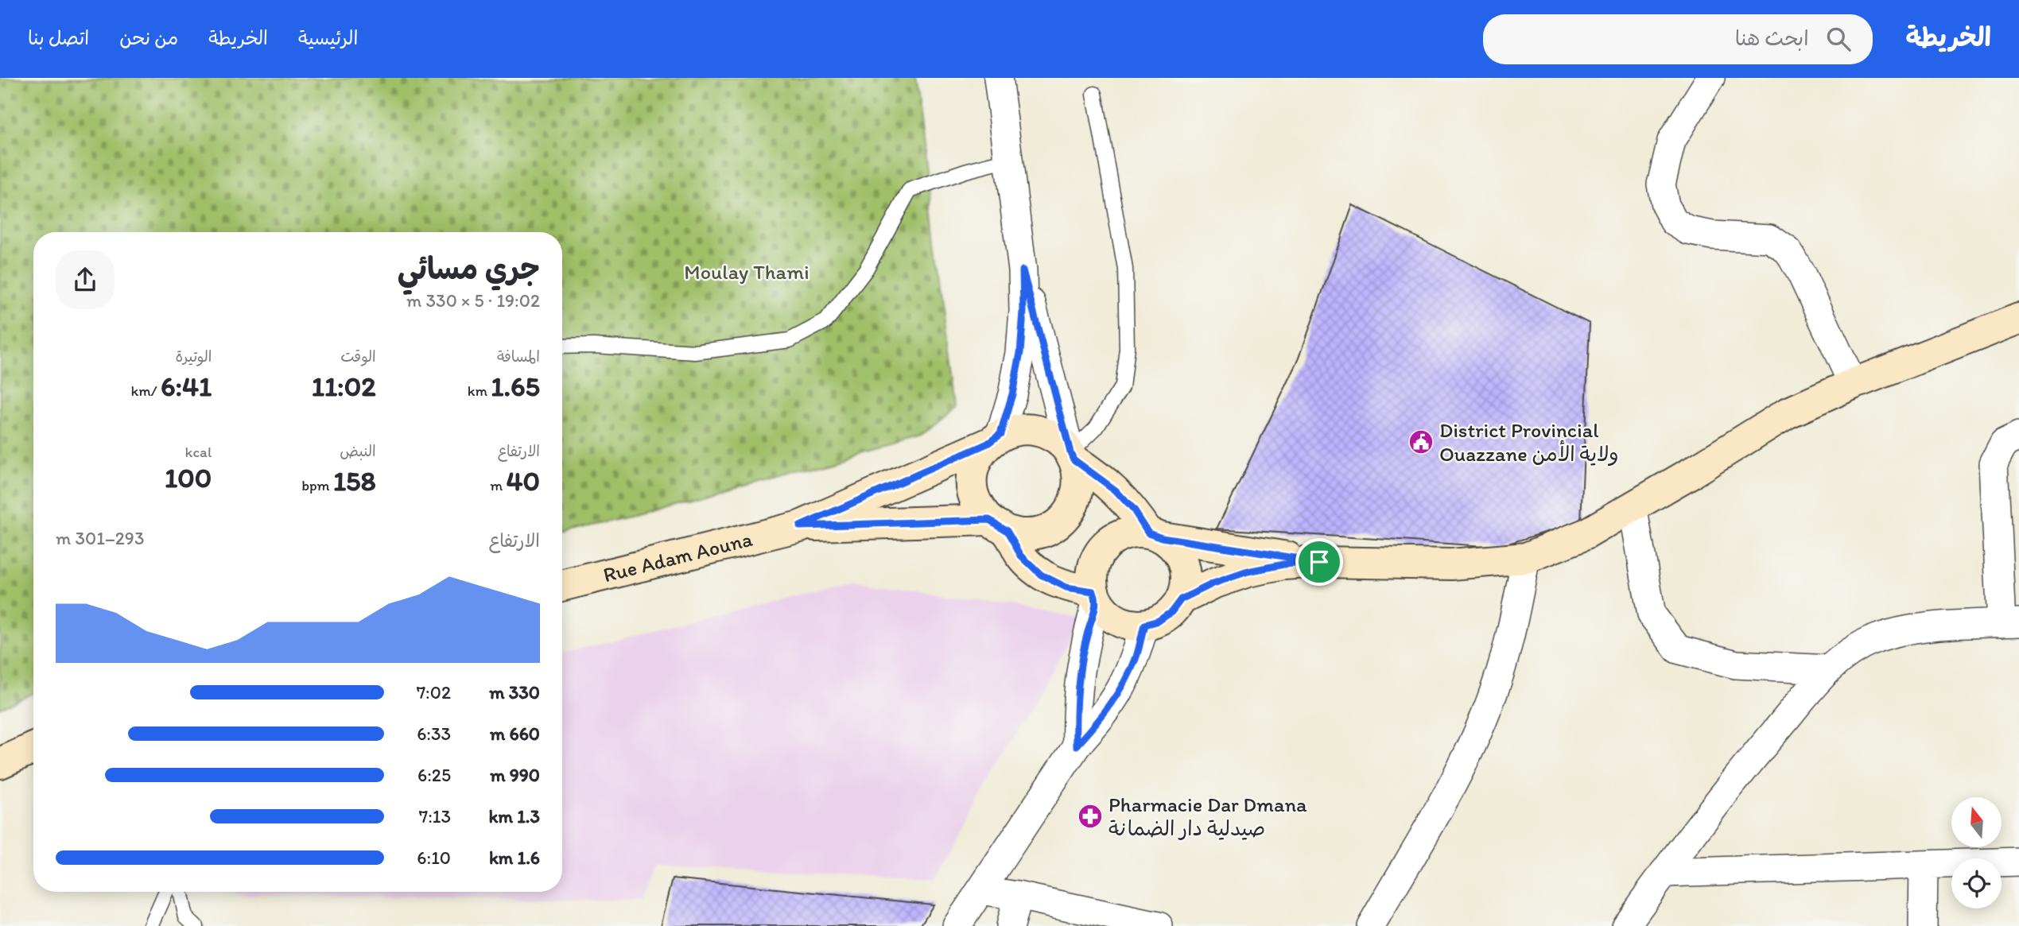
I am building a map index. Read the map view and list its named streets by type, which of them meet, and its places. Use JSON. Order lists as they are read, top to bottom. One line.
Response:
{"streets":{"main road":["Rue Adam Aouna"]},"parks":["Moulay Thami"],"places":{"public building":["District Provincial Ouazzane ولاية الأمن"],"pharmacy":["Pharmacie Dar Dmana صيدلية دار الضمانة"]},"north":"top","page":{"header":"الخريطة","search":"ابحث هنا","nav":["الرئيسية","الخريطة","من نحن","اتصل بنا"],"heading":["جري مسائي","19:02 · 5 × 330 m"],"stats":[["المسافة","1.65 km"],["الوقت","11:02"],["الوتيرة","6:41 /km"],["الارتفاع","40 m"],["النبض","158 bpm"],["kcal","100"]],"chart":["الارتفاع","293–301 m"],"list":[{"name":"330 m","note":"7:02"},{"name":"660 m","note":"6:33"},{"name":"990 m","note":"6:25"},{"name":"1.3 km","note":"7:13"},{"name":"1.6 km","note":"6:10"}]}}
